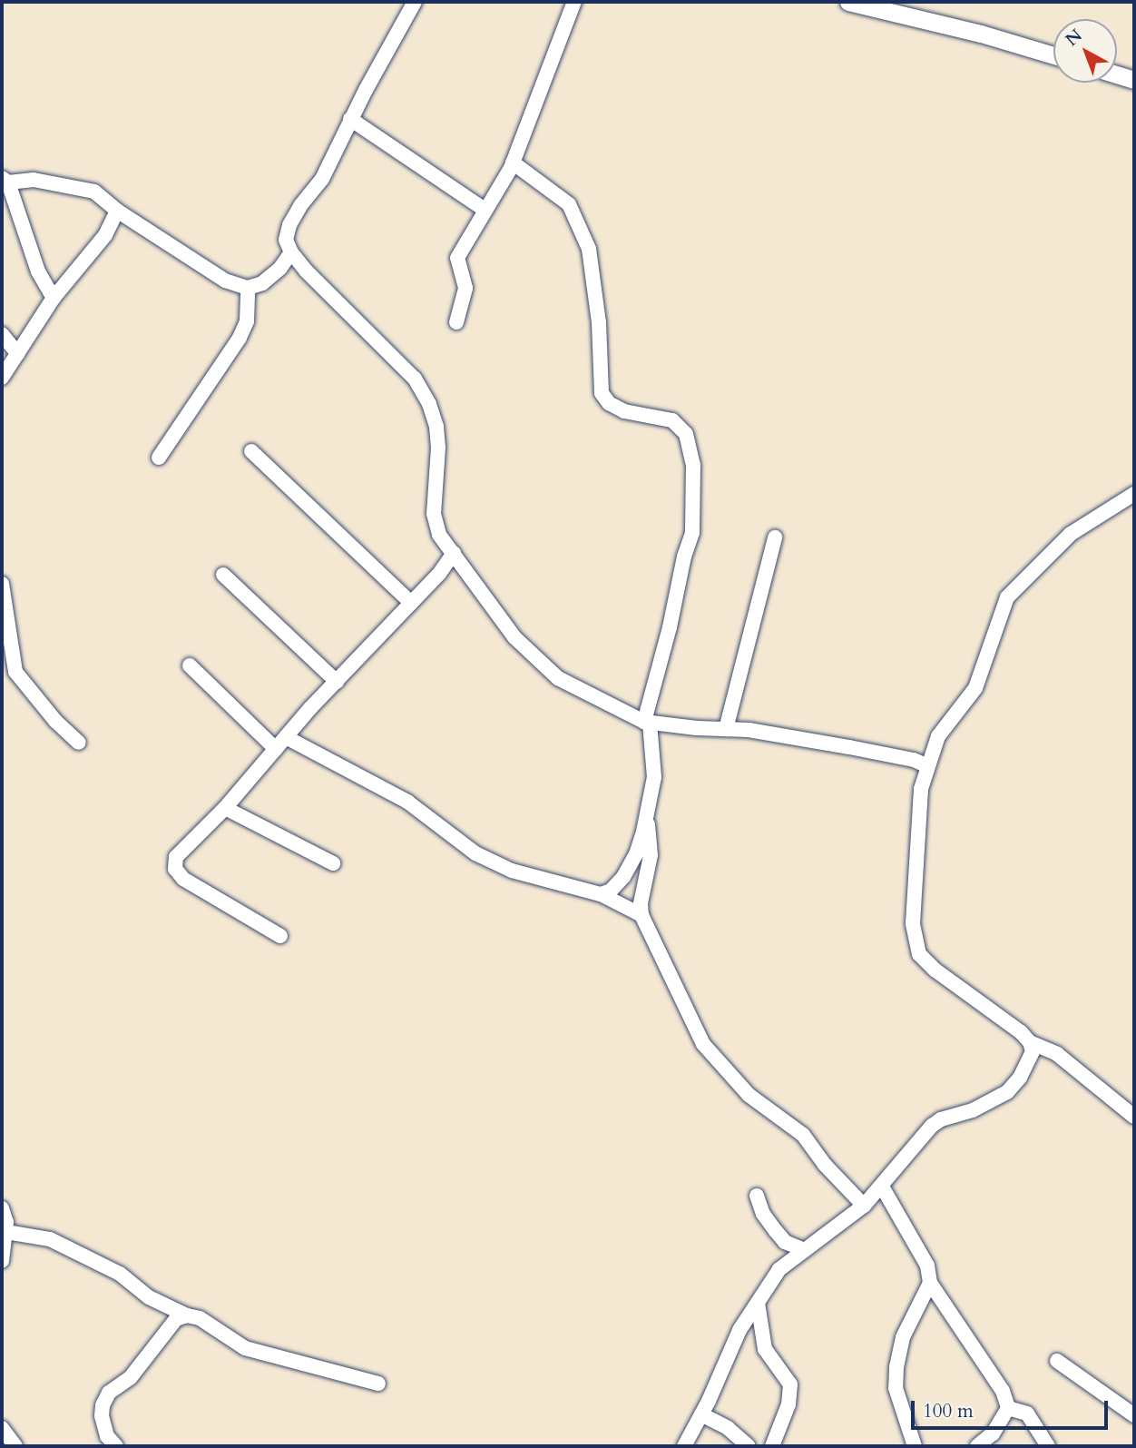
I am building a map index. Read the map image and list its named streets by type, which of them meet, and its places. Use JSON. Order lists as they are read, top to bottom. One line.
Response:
{"scale_bar":"100 m","north":"top left"}
